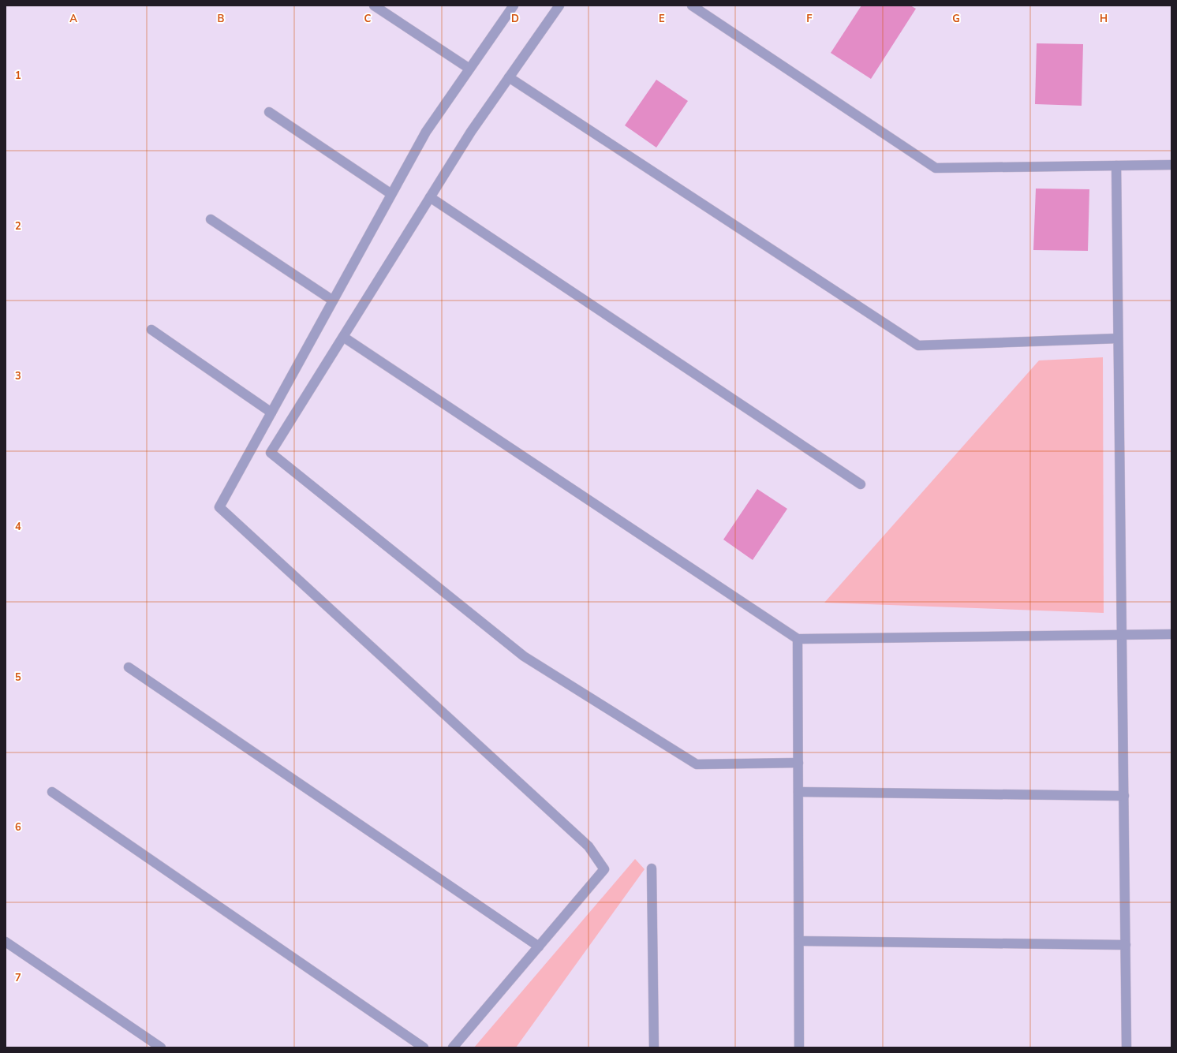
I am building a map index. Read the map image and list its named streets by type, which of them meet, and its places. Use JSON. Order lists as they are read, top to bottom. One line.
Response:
{"grid":{"columns":["A","B","C","D","E","F","G","H"],"rows":["1","2","3","4","5","6","7"]}}
